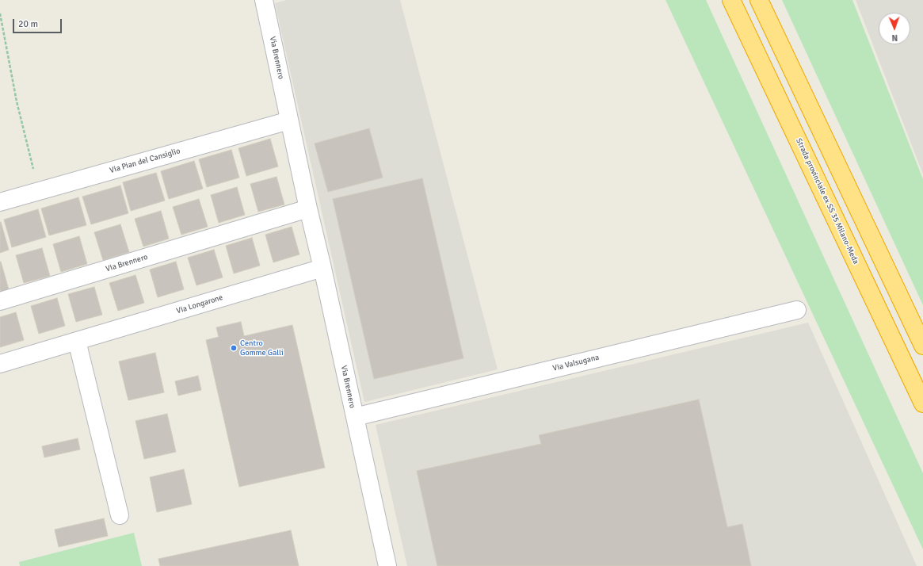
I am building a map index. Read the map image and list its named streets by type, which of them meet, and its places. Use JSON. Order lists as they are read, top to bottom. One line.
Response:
{"streets":{"highway":["Strada provinciale ex SS 35 Milano-Meda"],"street":["Via Brennero","Via Pian del Cansiglio","Via Longarone","Via Valsugana"]},"crossings":[["Via Brennero","Via Pian del Cansiglio"],["Via Brennero","Via Longarone"],["Via Brennero","Via Valsugana"]],"places":["Centro Gomme Galli"],"scale_bar":"20 m","north":"bottom"}
